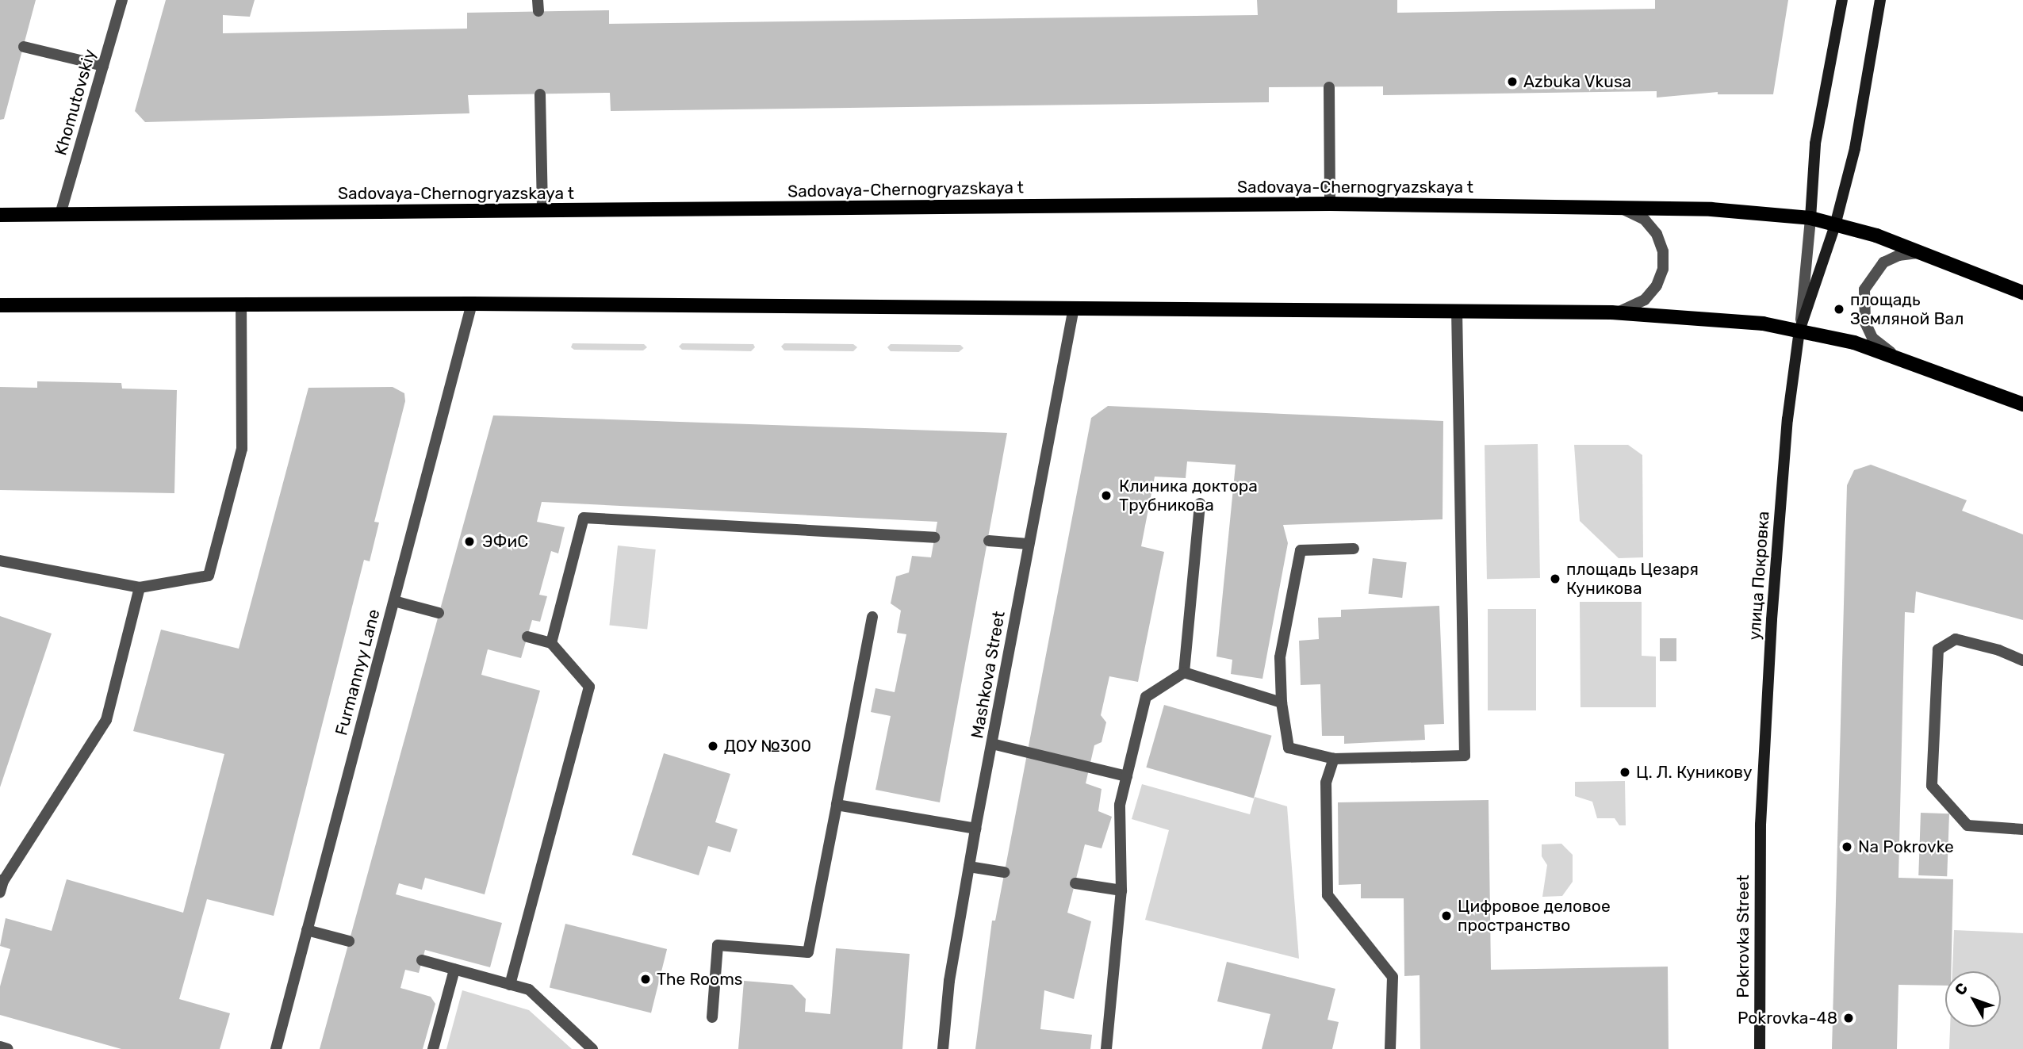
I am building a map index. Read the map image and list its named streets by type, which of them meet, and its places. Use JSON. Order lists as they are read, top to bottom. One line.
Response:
{"streets":{"main road":["Sadovaya-Chernogryazskaya t","улица Покровка"],"street":["Khomutovskiy","Furmannyy Lane","Mashkova Street"]},"crossings":[["Khomutovskiy","Sadovaya-Chernogryazskaya t"],["Sadovaya-Chernogryazskaya t","улица Покровка"]],"places":["Azbuka Vkusa","площадь Земляной Вал","Клиника доктора Трубникова","ЭФиС","площадь Цезаря Куникова","ДОУ №300","Ц. Л. Куникову","Na Pokrovke","Цифровое деловое пространство","The Rooms","Pokrovka-48"],"north":"top left"}
